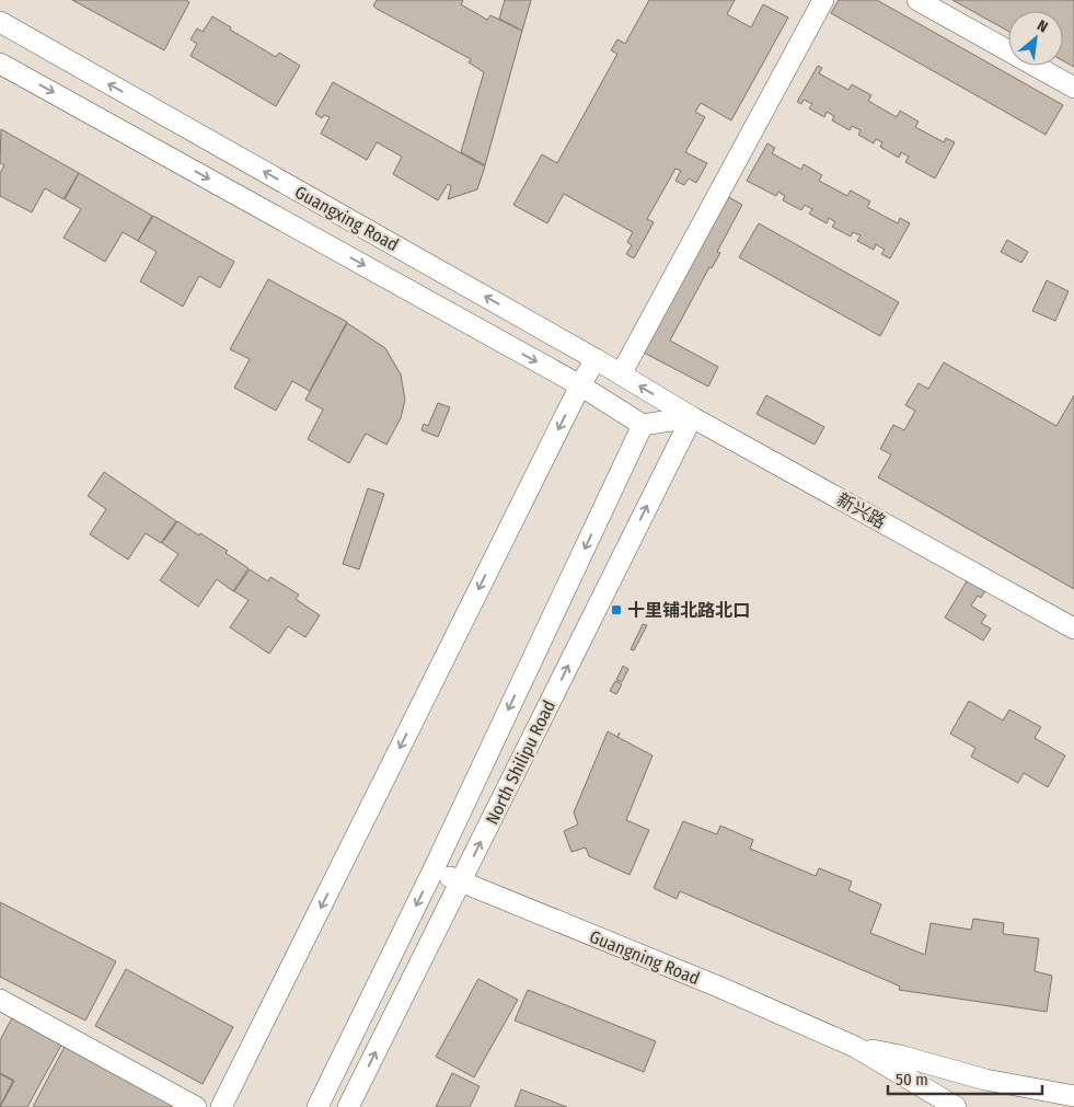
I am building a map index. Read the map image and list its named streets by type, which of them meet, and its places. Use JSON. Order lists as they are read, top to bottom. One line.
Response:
{"streets":{"street":["Guangxing Road","新兴路","North Shilipu Road","Guangning Road"]},"crossings":[["Guangxing Road","新兴路"],["Guangxing Road","North Shilipu Road"],["新兴路","North Shilipu Road"],["North Shilipu Road","Guangning Road"]],"places":{"transit":["十里铺北路北口"]},"scale_bar":"50 m","north":"top right"}
